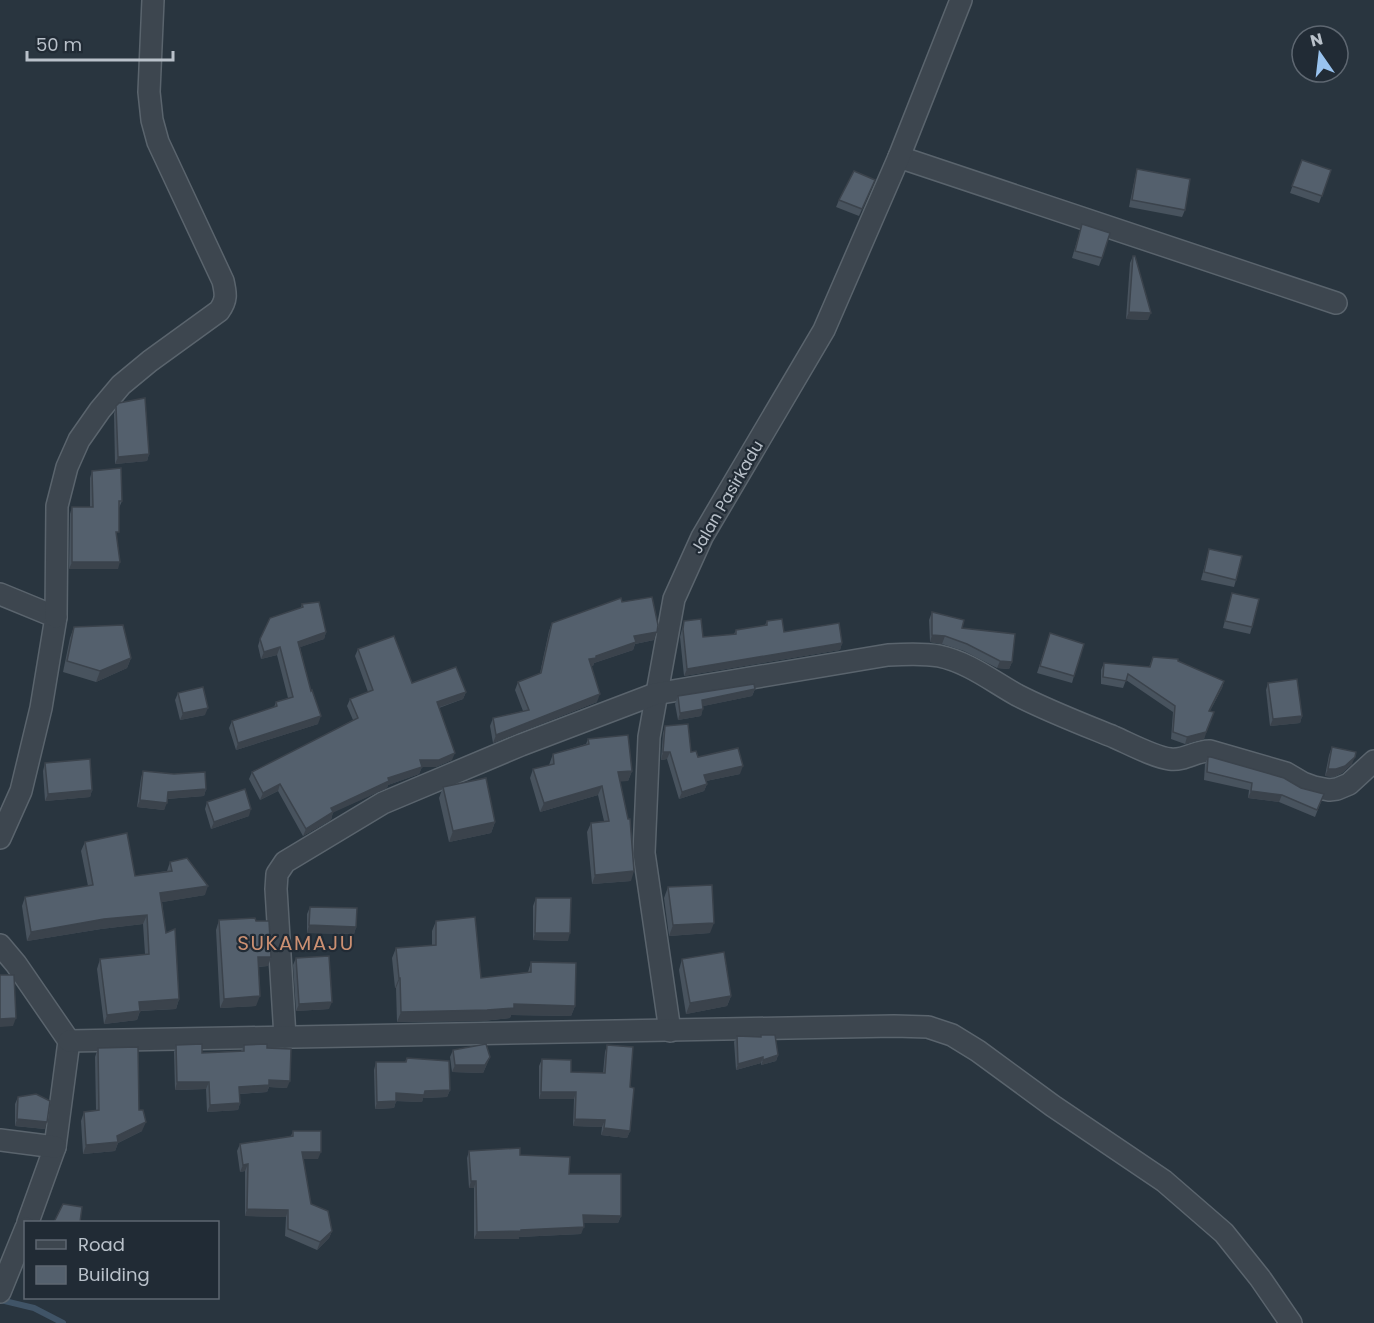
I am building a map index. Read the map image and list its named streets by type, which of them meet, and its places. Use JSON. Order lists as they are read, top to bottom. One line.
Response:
{"streets":{"street":["Jalan Pasirkadu"]},"districts":["SUKAMAJU"],"legend":["Road","Building"],"scale_bar":"50 m","north":"top"}
